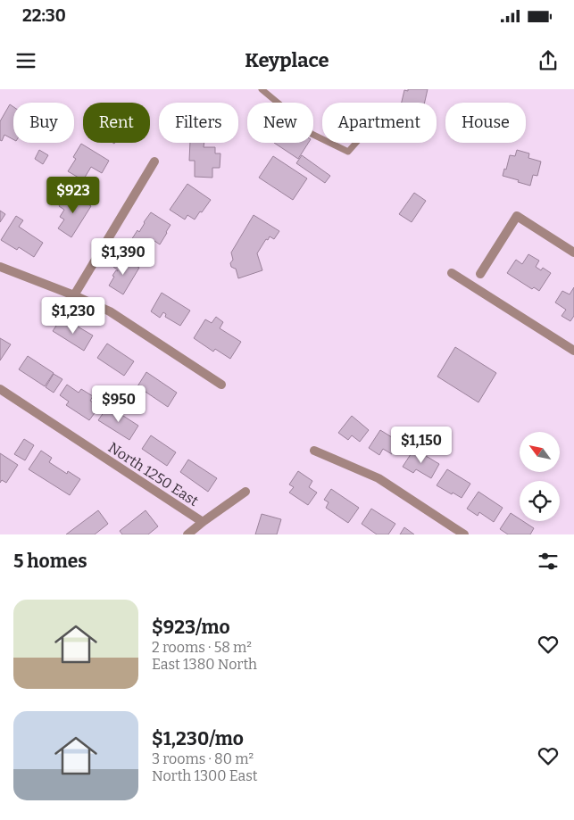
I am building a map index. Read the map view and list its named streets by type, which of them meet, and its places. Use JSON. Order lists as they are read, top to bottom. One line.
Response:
{"streets":{"street":["North 1250 East"]},"north":"top left","page":{"status":"22:30","header":"Keyplace","chip":["Buy","Rent","Filters","New","Apartment","House"],"price":["$923","$1,390","$1,230","$950","$1,150"],"heading":"5 homes","list":[{"name":"$923/mo","note":"2 rooms · 58 m² · East 1380 North"},{"name":"$1,230/mo","note":"3 rooms · 80 m² · North 1300 East"}]}}
